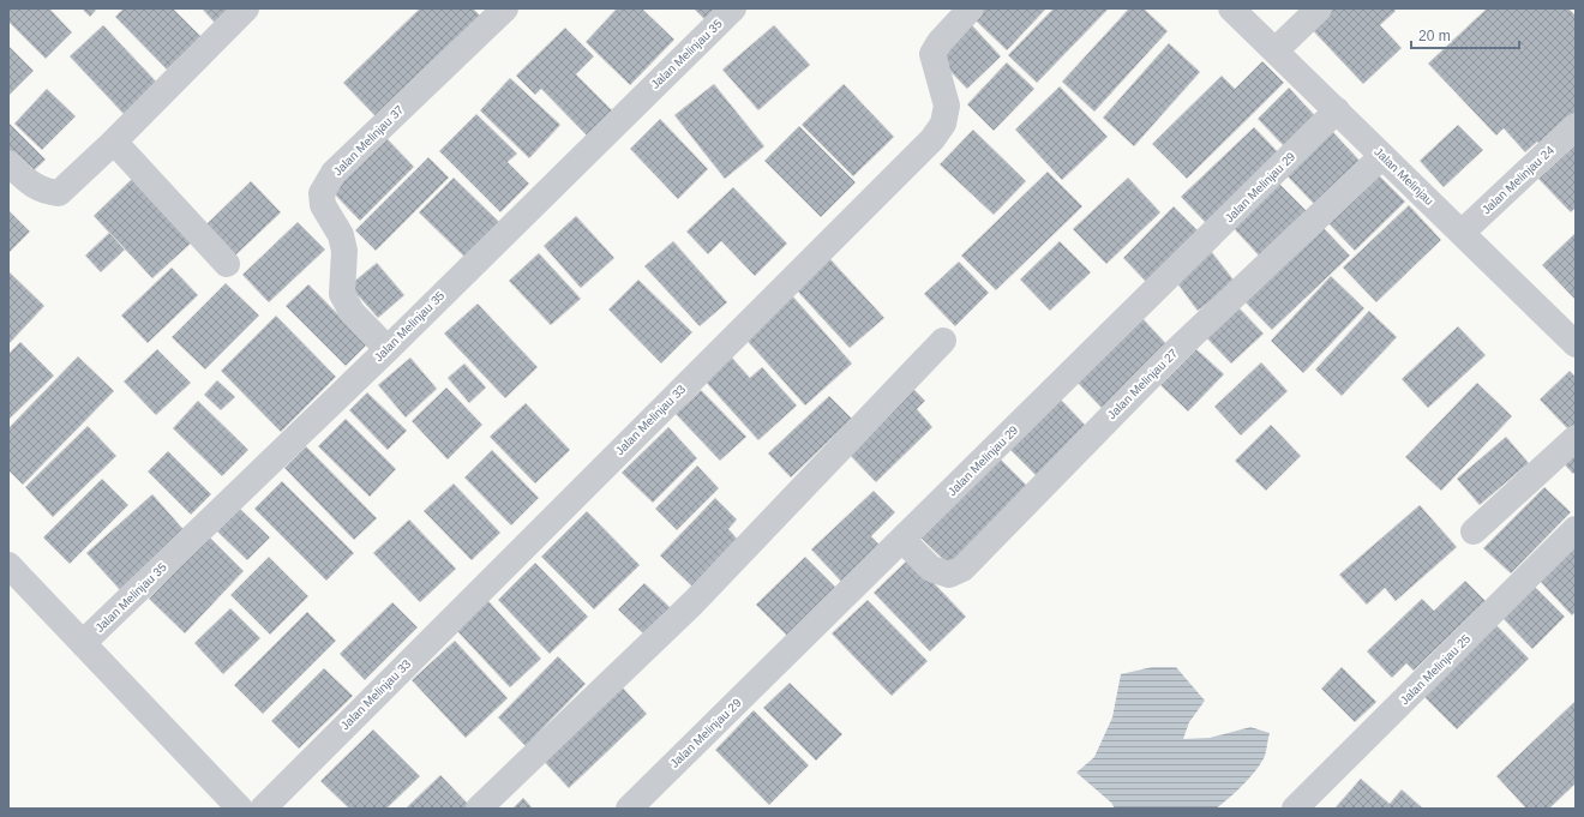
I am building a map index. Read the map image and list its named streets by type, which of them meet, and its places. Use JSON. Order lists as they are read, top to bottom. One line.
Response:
{"streets":{"street":["Jalan Melinjau 35","Jalan Melinjau 37","Jalan Melinjau","Jalan Melinjau 24","Jalan Melinjau 29","Jalan Melinjau 27","Jalan Melinjau 33","Jalan Melinjau 25"]},"crossings":[["Jalan Melinjau 35","Jalan Melinjau 37"],["Jalan Melinjau","Jalan Melinjau 24"],["Jalan Melinjau","Jalan Melinjau 29"],["Jalan Melinjau","Jalan Melinjau 27"],["Jalan Melinjau 29","Jalan Melinjau 27"]],"scale_bar":"20 m"}
